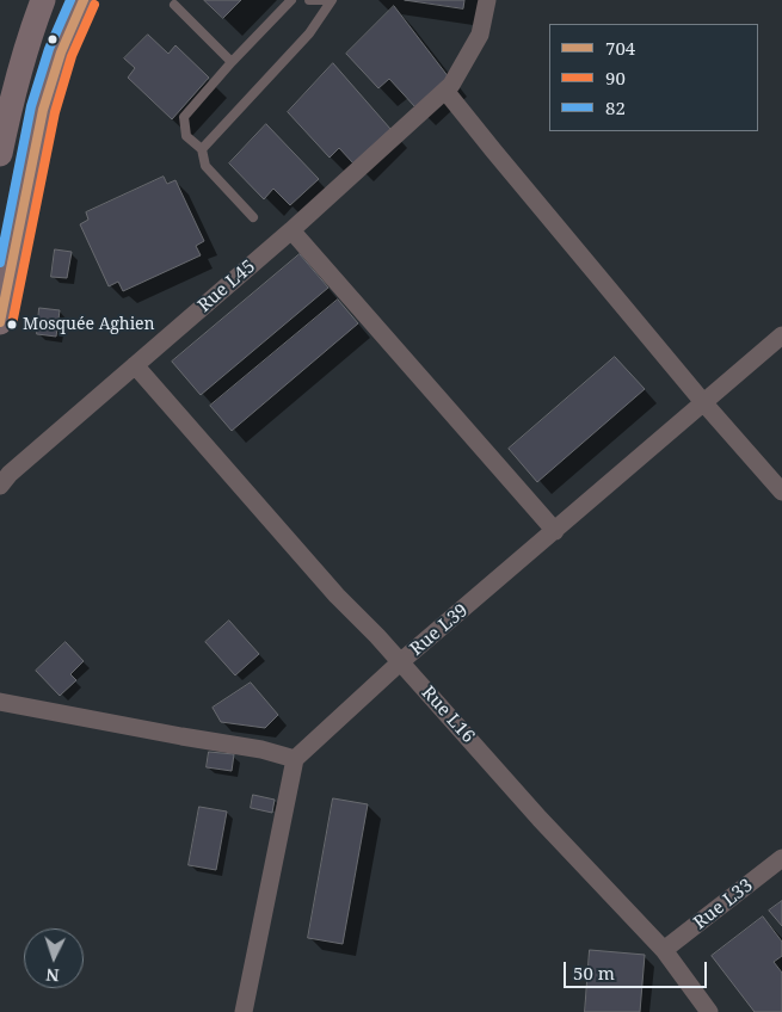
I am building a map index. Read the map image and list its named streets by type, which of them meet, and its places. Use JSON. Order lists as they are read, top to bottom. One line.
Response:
{"streets":{"street":["Rue L45","Rue L39","Rue L16","Rue L33"]},"crossings":[["Rue L45","Rue L16"],["Rue L39","Rue L16"],["Rue L16","Rue L33"]],"places":["Mosquée Aghien"],"lines":["transit line 704","transit line 82","transit line 90"],"legend":["704","90","82"],"scale_bar":"50 m","north":"bottom"}
